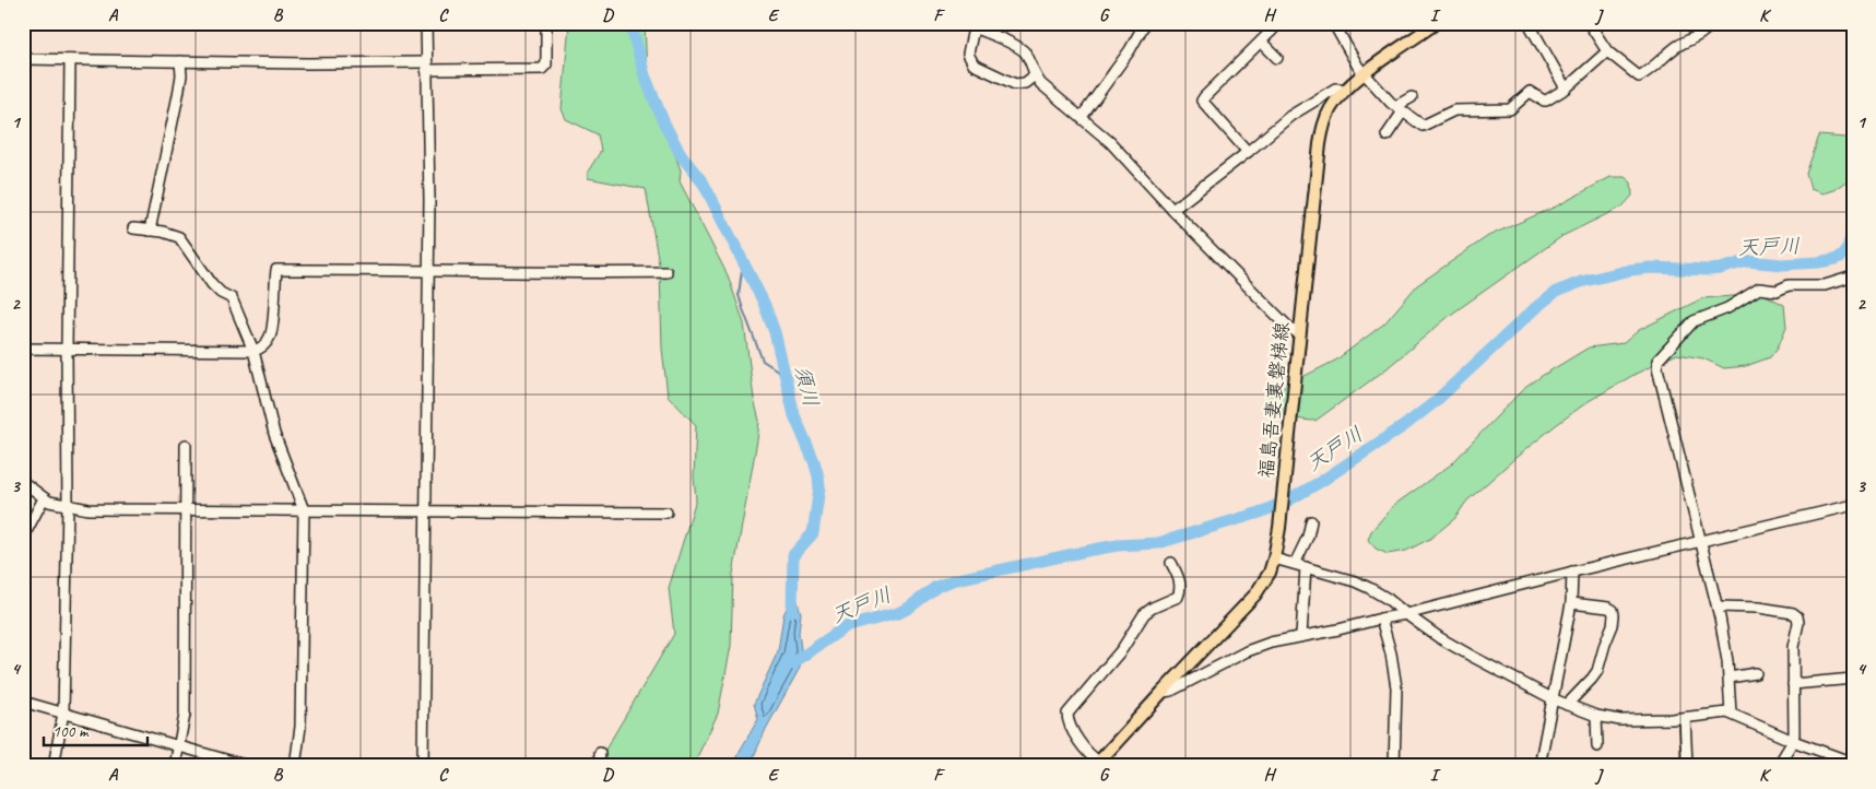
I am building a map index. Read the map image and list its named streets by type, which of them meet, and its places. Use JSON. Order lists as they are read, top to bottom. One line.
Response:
{"streets":{"main road":["福島吾妻裏磐梯線"]},"water":["天戸川","須川"],"scale_bar":"100 m","grid":{"columns":["A","B","C","D","E","F","G","H","I","J","K"],"rows":["1","2","3","4"]}}
